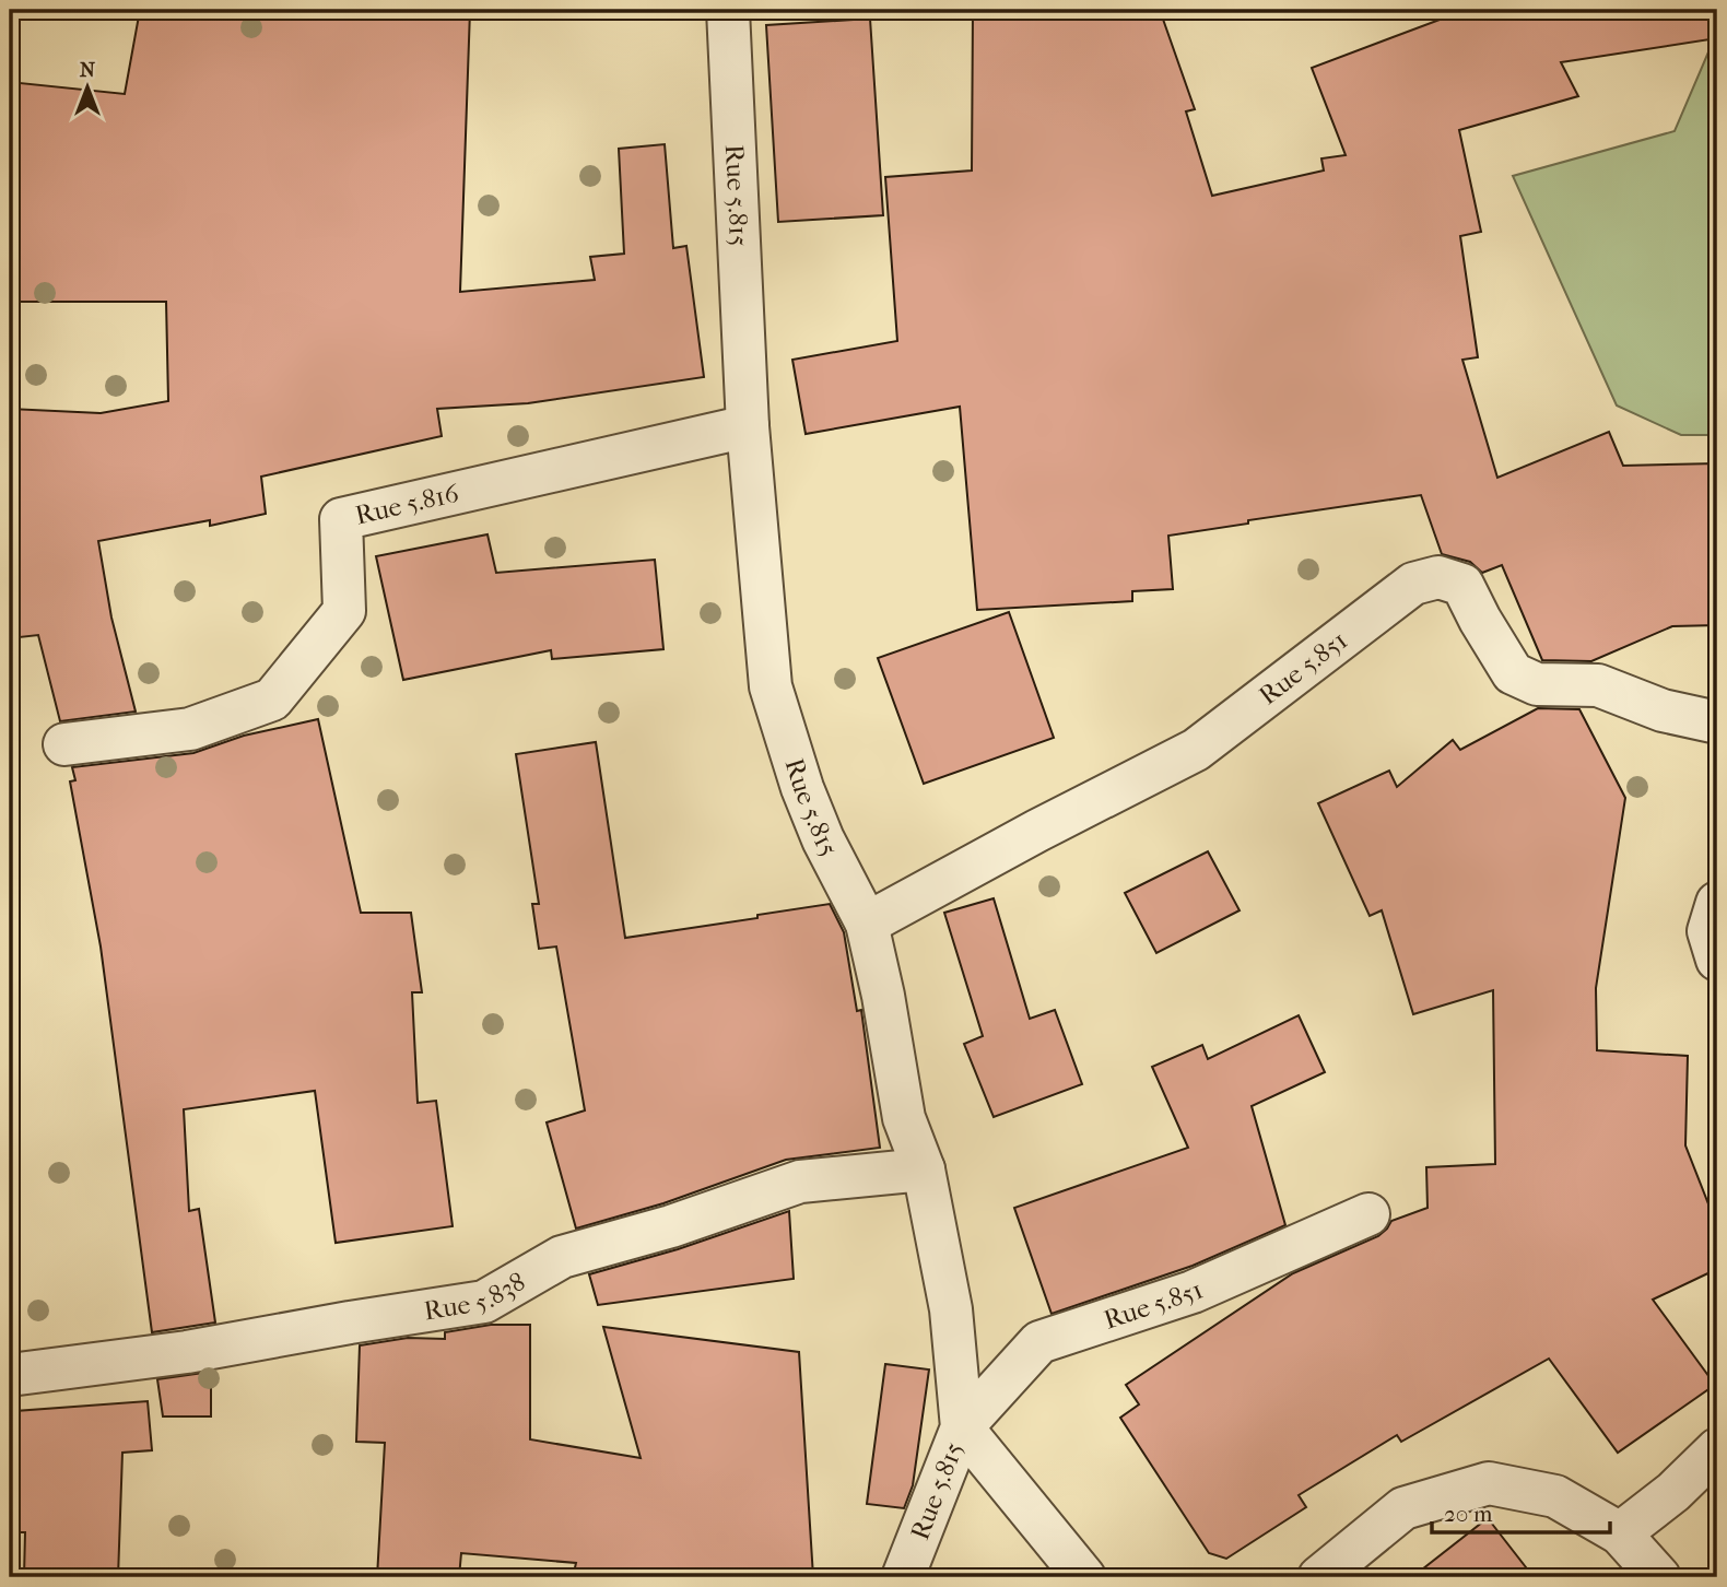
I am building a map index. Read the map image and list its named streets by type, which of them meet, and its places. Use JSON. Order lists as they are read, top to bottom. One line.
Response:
{"streets":{"street":["Rue 5.815","Rue 5.816","Rue 5.851","Rue 5.838"]},"crossings":[["Rue 5.815","Rue 5.816"],["Rue 5.815","Rue 5.851"],["Rue 5.815","Rue 5.838"]],"scale_bar":"20 m","north":"top"}
